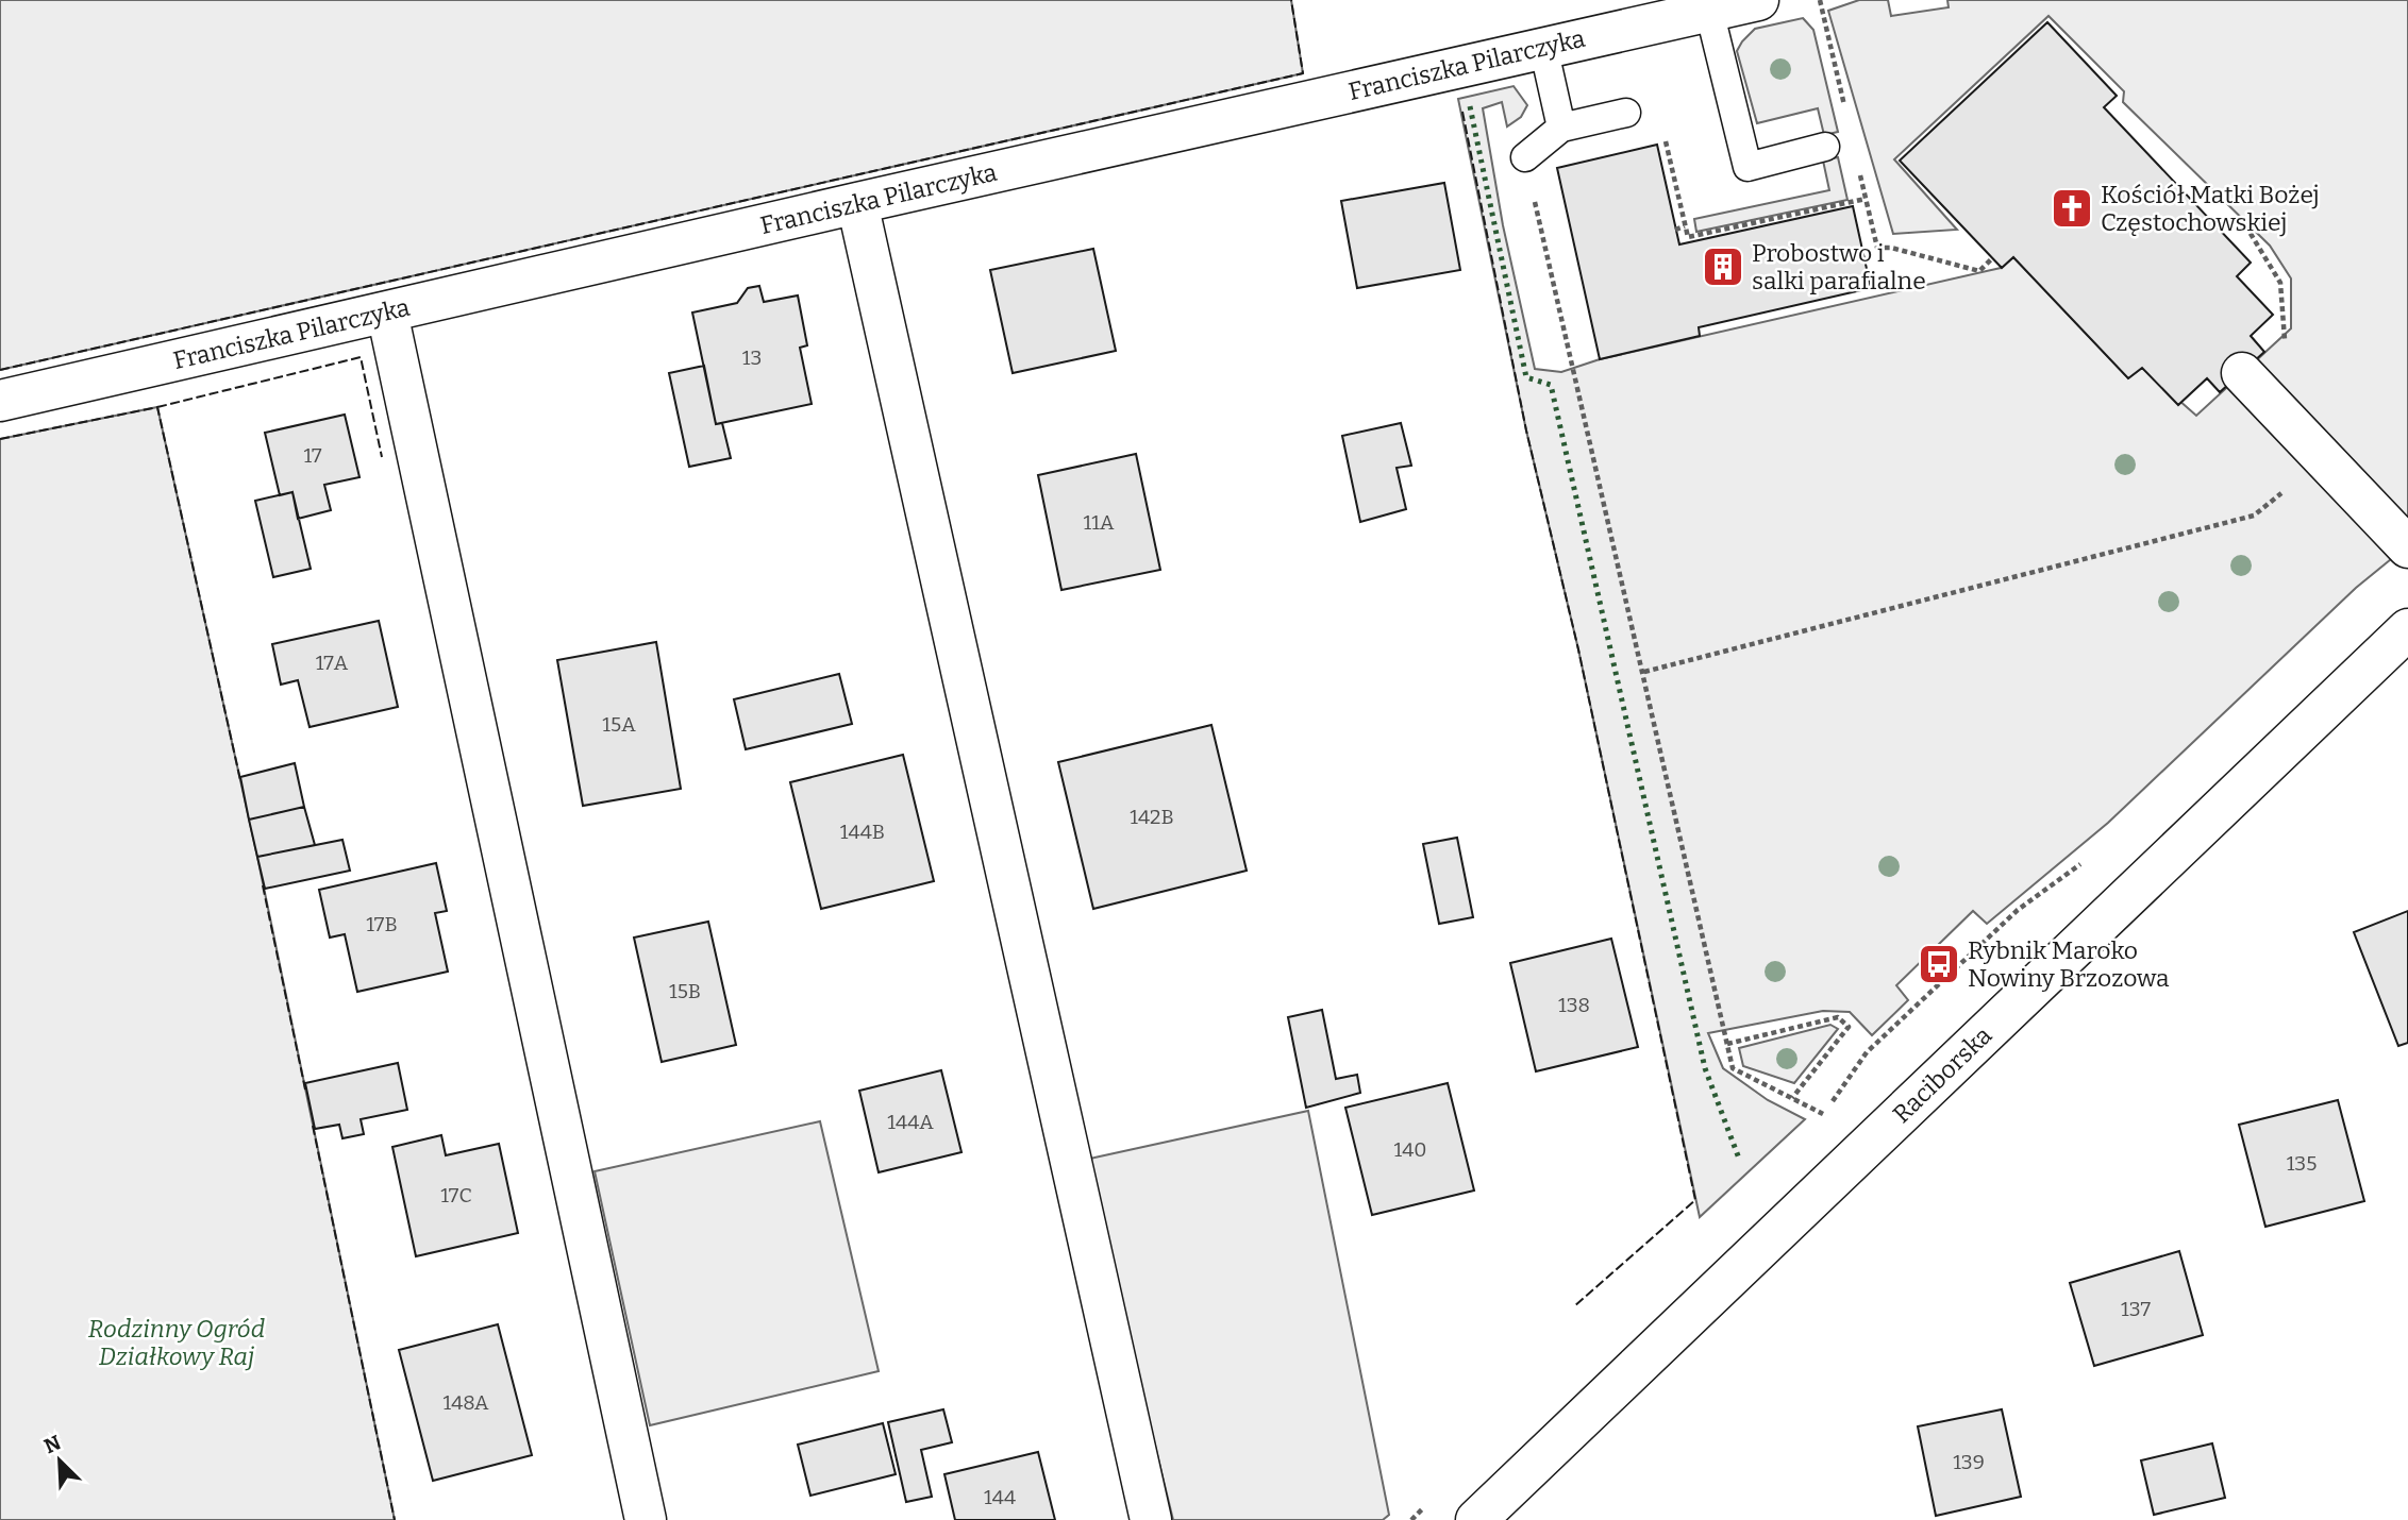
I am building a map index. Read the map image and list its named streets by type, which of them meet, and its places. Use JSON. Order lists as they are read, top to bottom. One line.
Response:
{"streets":{"street":["Franciszka Pilarczyka","Raciborska"]},"parks":["Rodzinny Ogród Działkowy Raj"],"places":{"church":["Kościół Matki Bożej Częstochowskiej"],"building":["Probostwo i salki parafialne"],"bus stop":["Rybnik Maroko Nowiny Brzozowa"]},"house_numbers":["13","17","11A","17A","15A","142B","144B","17B","15B","138","144A","140","135","17C","137","148A","139","144"],"north":"top left"}
